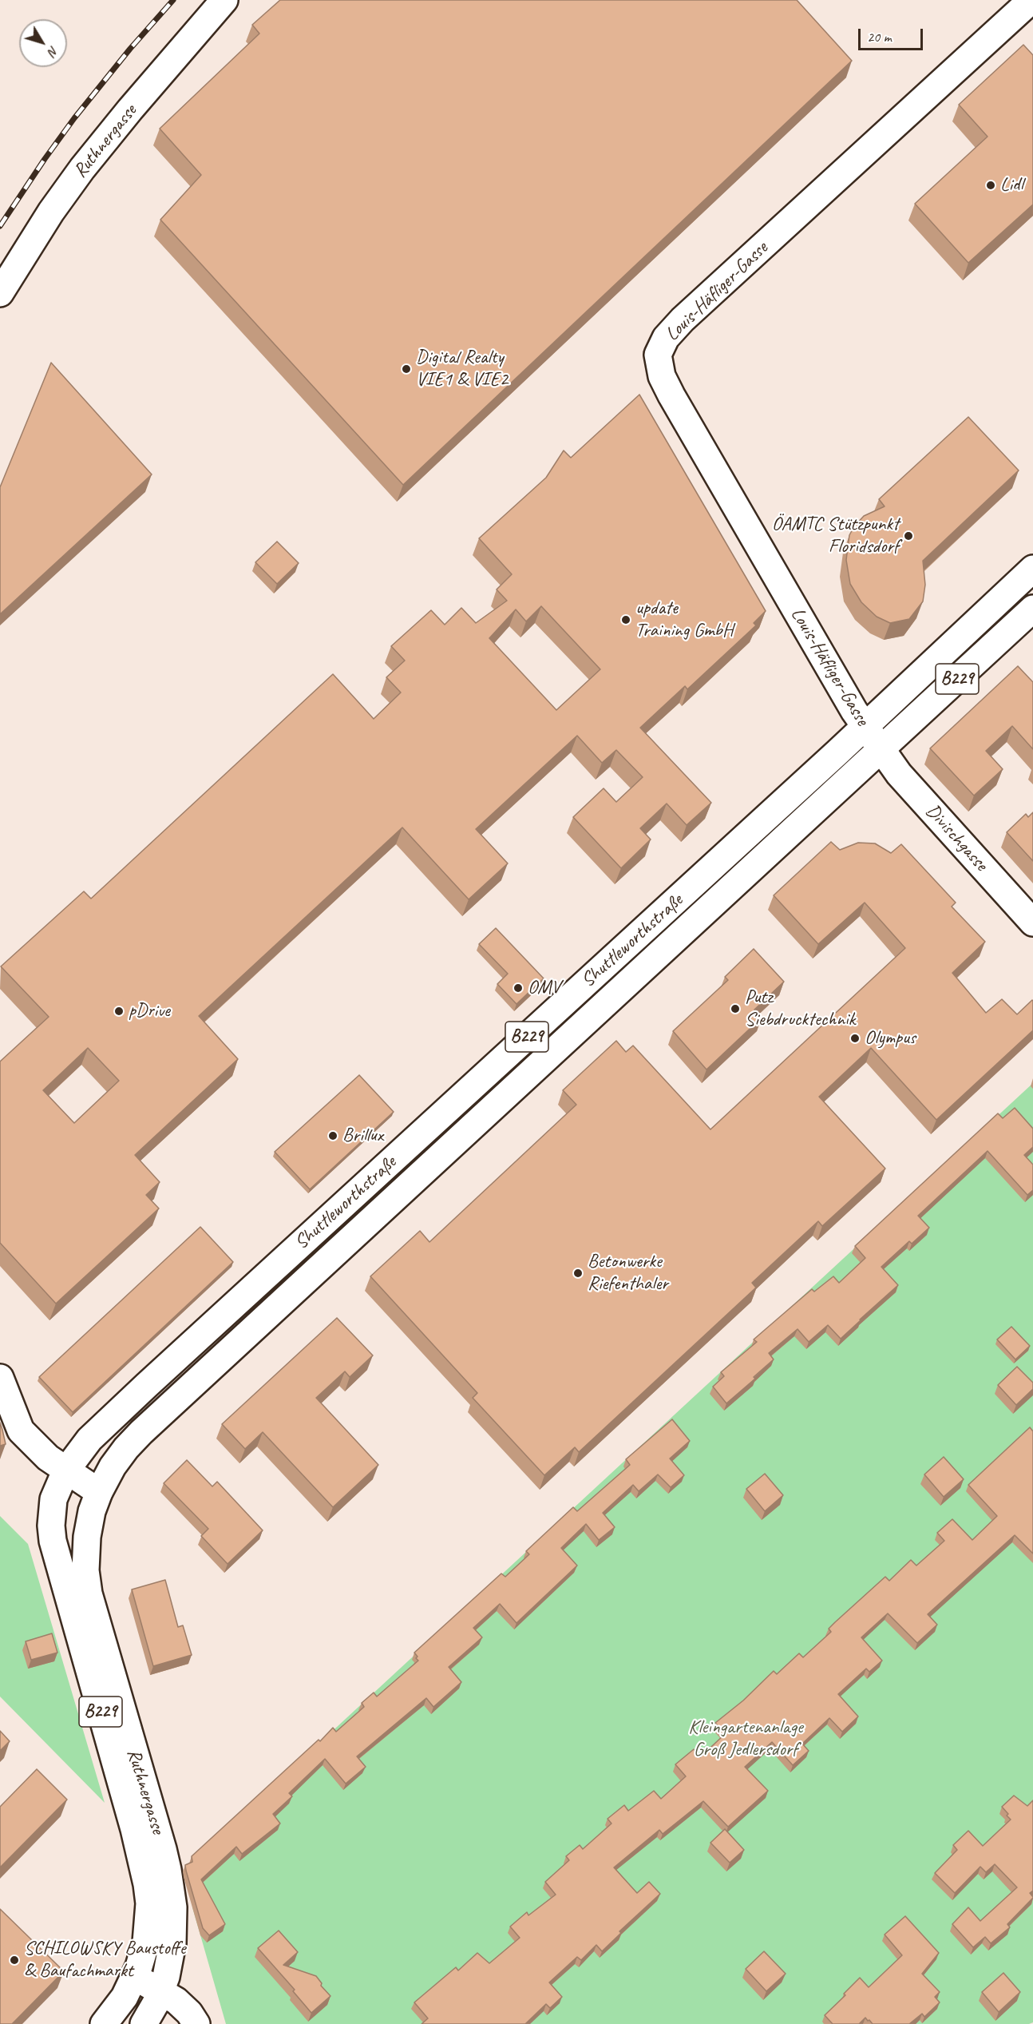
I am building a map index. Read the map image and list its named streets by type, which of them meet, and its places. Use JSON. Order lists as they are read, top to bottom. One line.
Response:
{"streets":{"main road":["Ruthnergasse","Louis-Häfliger-Gasse","B229","Divischgasse","Shuttleworthstraße"]},"crossings":[["Ruthnergasse","B229"],["Ruthnergasse","Shuttleworthstraße"],["Louis-Häfliger-Gasse","Divischgasse"],["Louis-Häfliger-Gasse","Shuttleworthstraße"],["Divischgasse","Shuttleworthstraße"]],"parks":["Kleingartenanlage Groß Jedlersdorf"],"places":["Lidl","Digital Realty VIE1 & VIE2","ÖAMTC Stützpunkt Floridsdorf","update Training GmbH","OMV","Putz Siebdrucktechnik","pDrive","Olympus","Brillux","Betonwerke Riefenthaler","SCHILOWSKY Baustoffe & Baufachmarkt"],"scale_bar":"20 m","north":"bottom right"}
